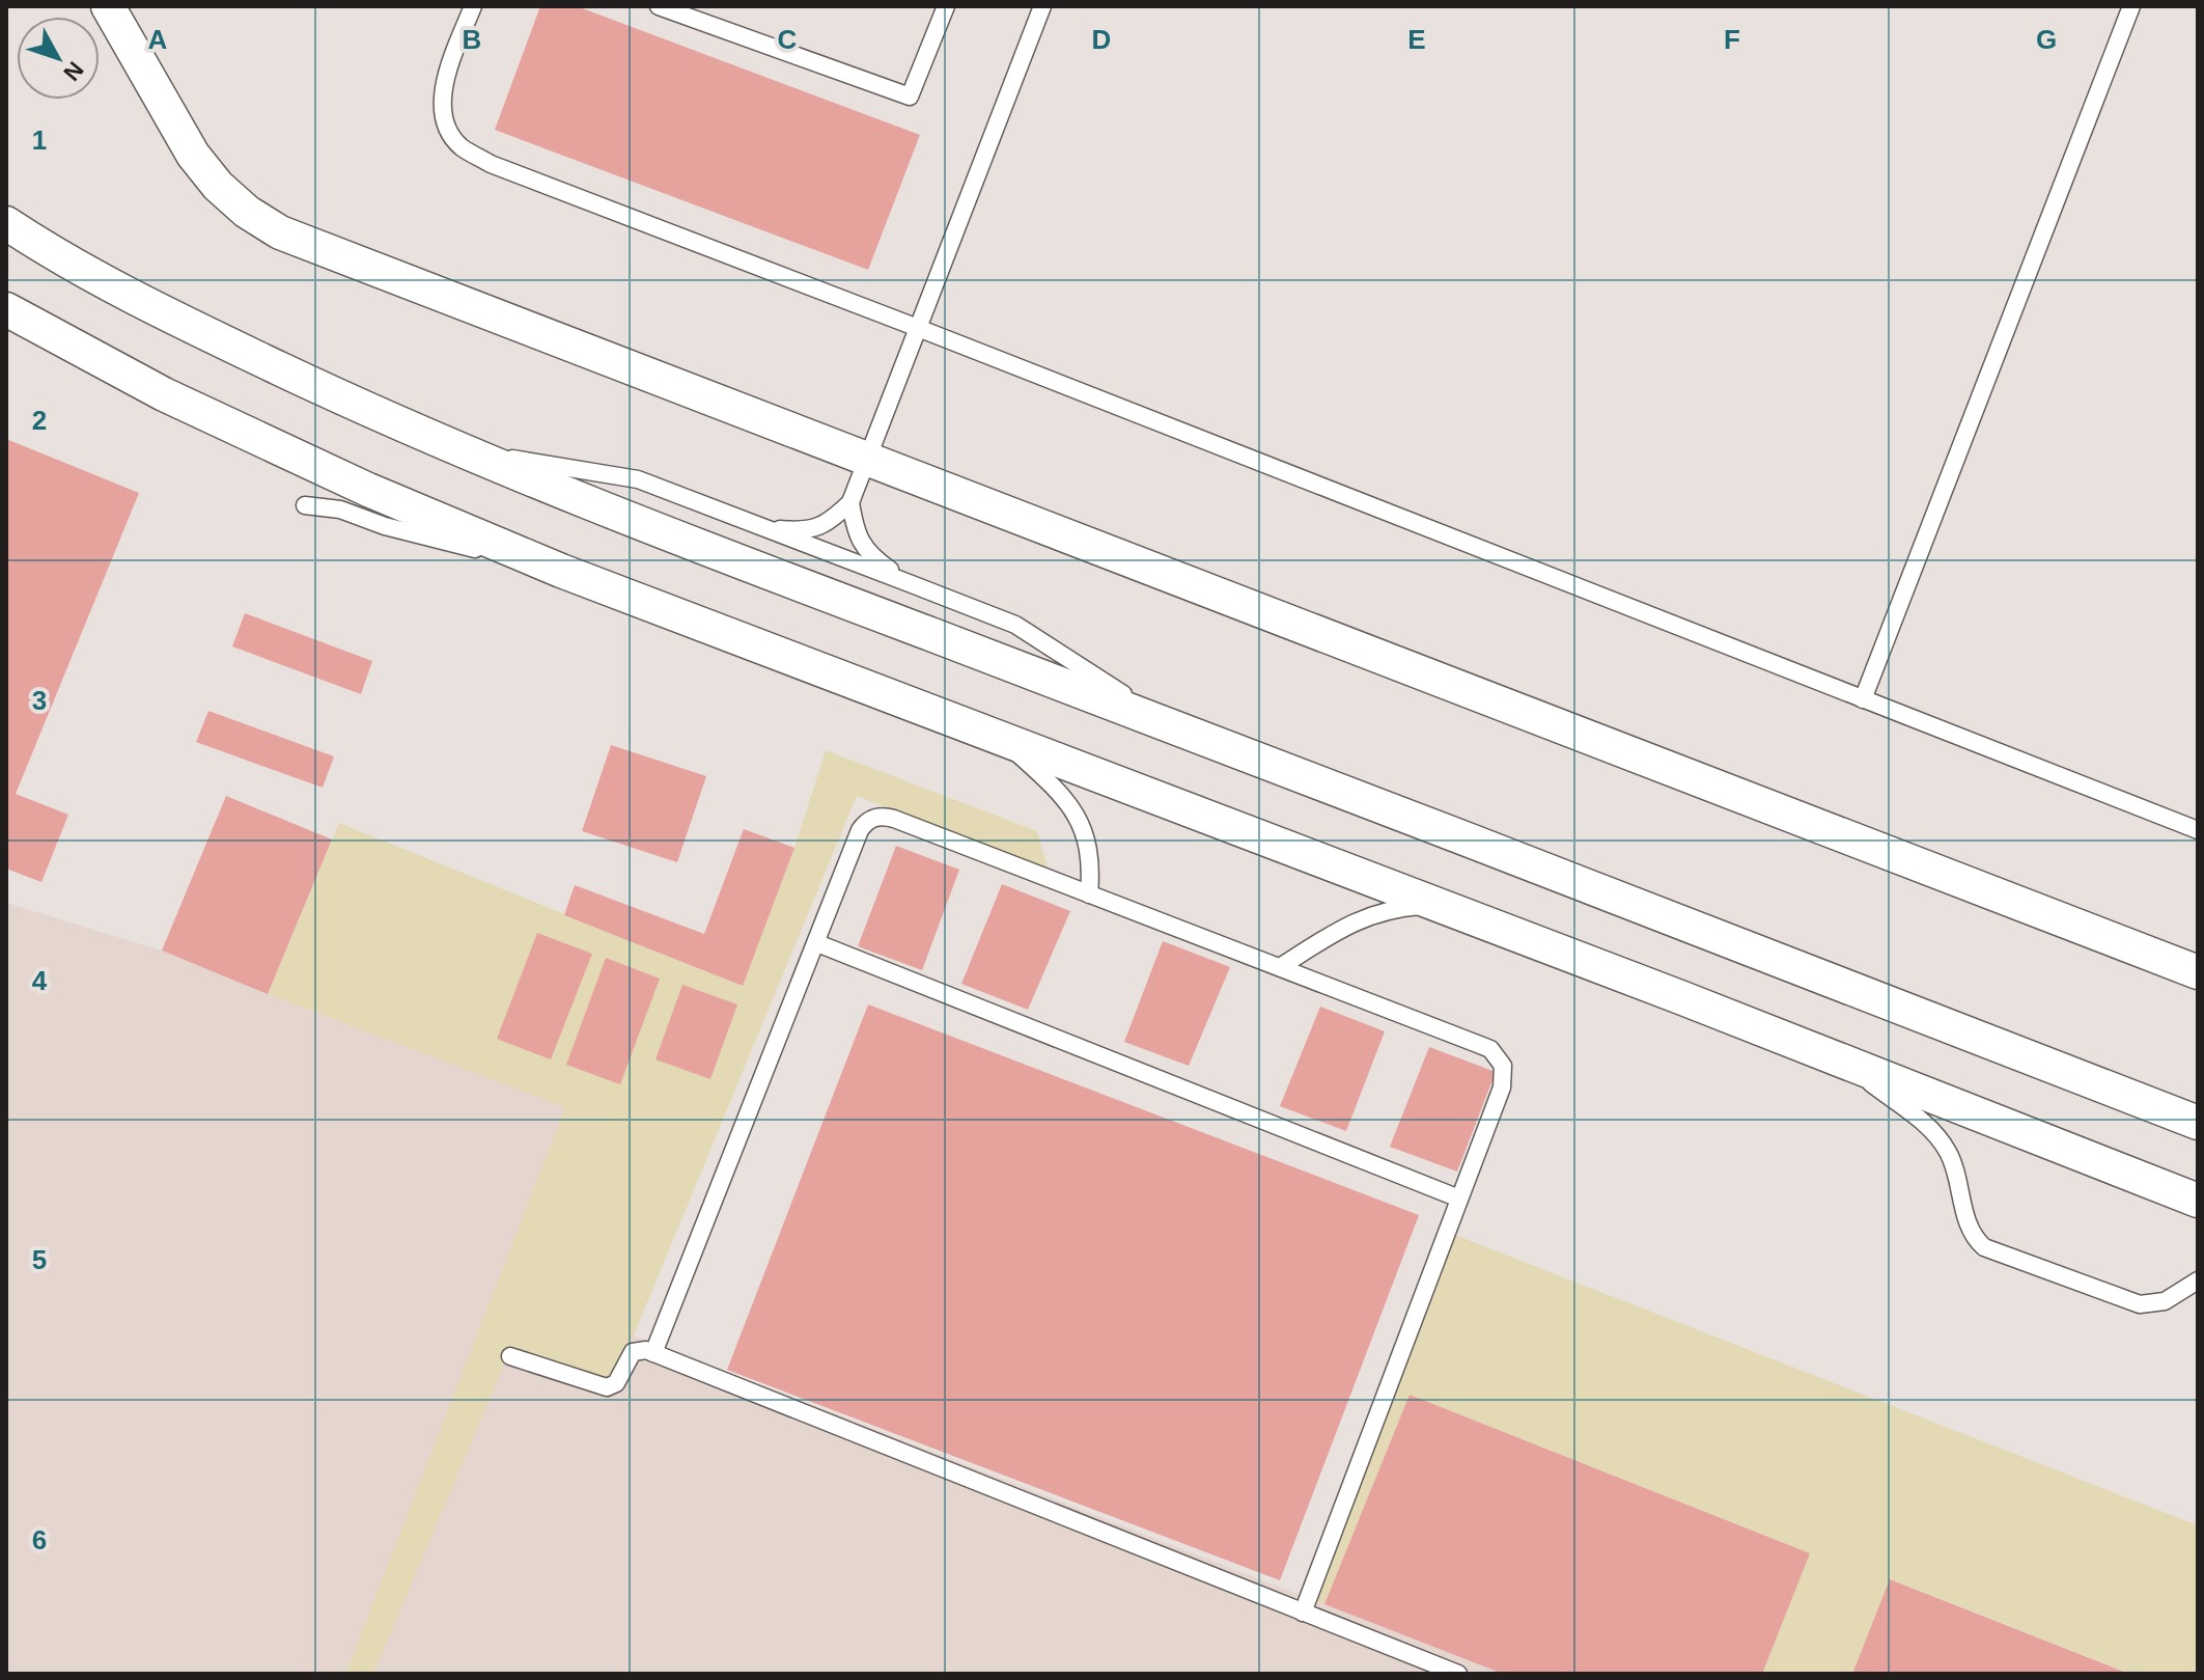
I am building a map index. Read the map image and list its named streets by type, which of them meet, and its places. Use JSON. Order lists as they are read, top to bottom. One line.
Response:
{"north":"bottom right","grid":{"columns":["A","B","C","D","E","F","G"],"rows":["1","2","3","4","5","6"]}}
